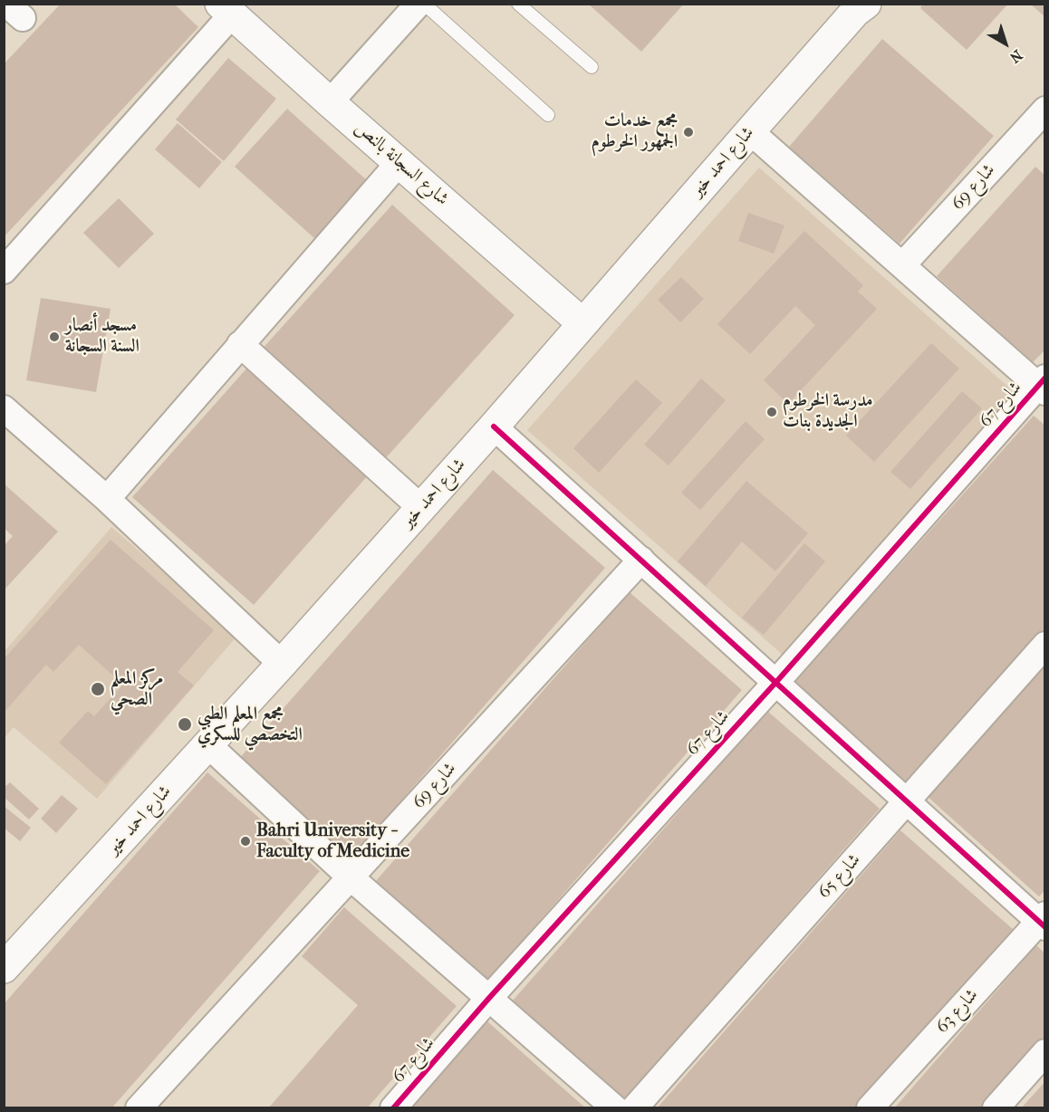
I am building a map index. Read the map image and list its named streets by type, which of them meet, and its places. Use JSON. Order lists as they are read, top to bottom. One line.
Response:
{"streets":{"main road":["شارع احمد خير","شارع السجانة بالنص"],"street":["شارع 69","شارع 67","شارع 65","شارع 63"]},"crossings":[["شارع احمد خير","شارع السجانة بالنص"]],"places":["مجمع خدمات الجمهور الخرطوم","مسجد أنصار السنة السجانة","مدرسة الخرطوم الجديدة بنات","مركز المعلم الصحي","مجمع المعلم الطبي التخصصي للسكري","Bahri University - Faculty of Medicine"],"north":"bottom right"}
